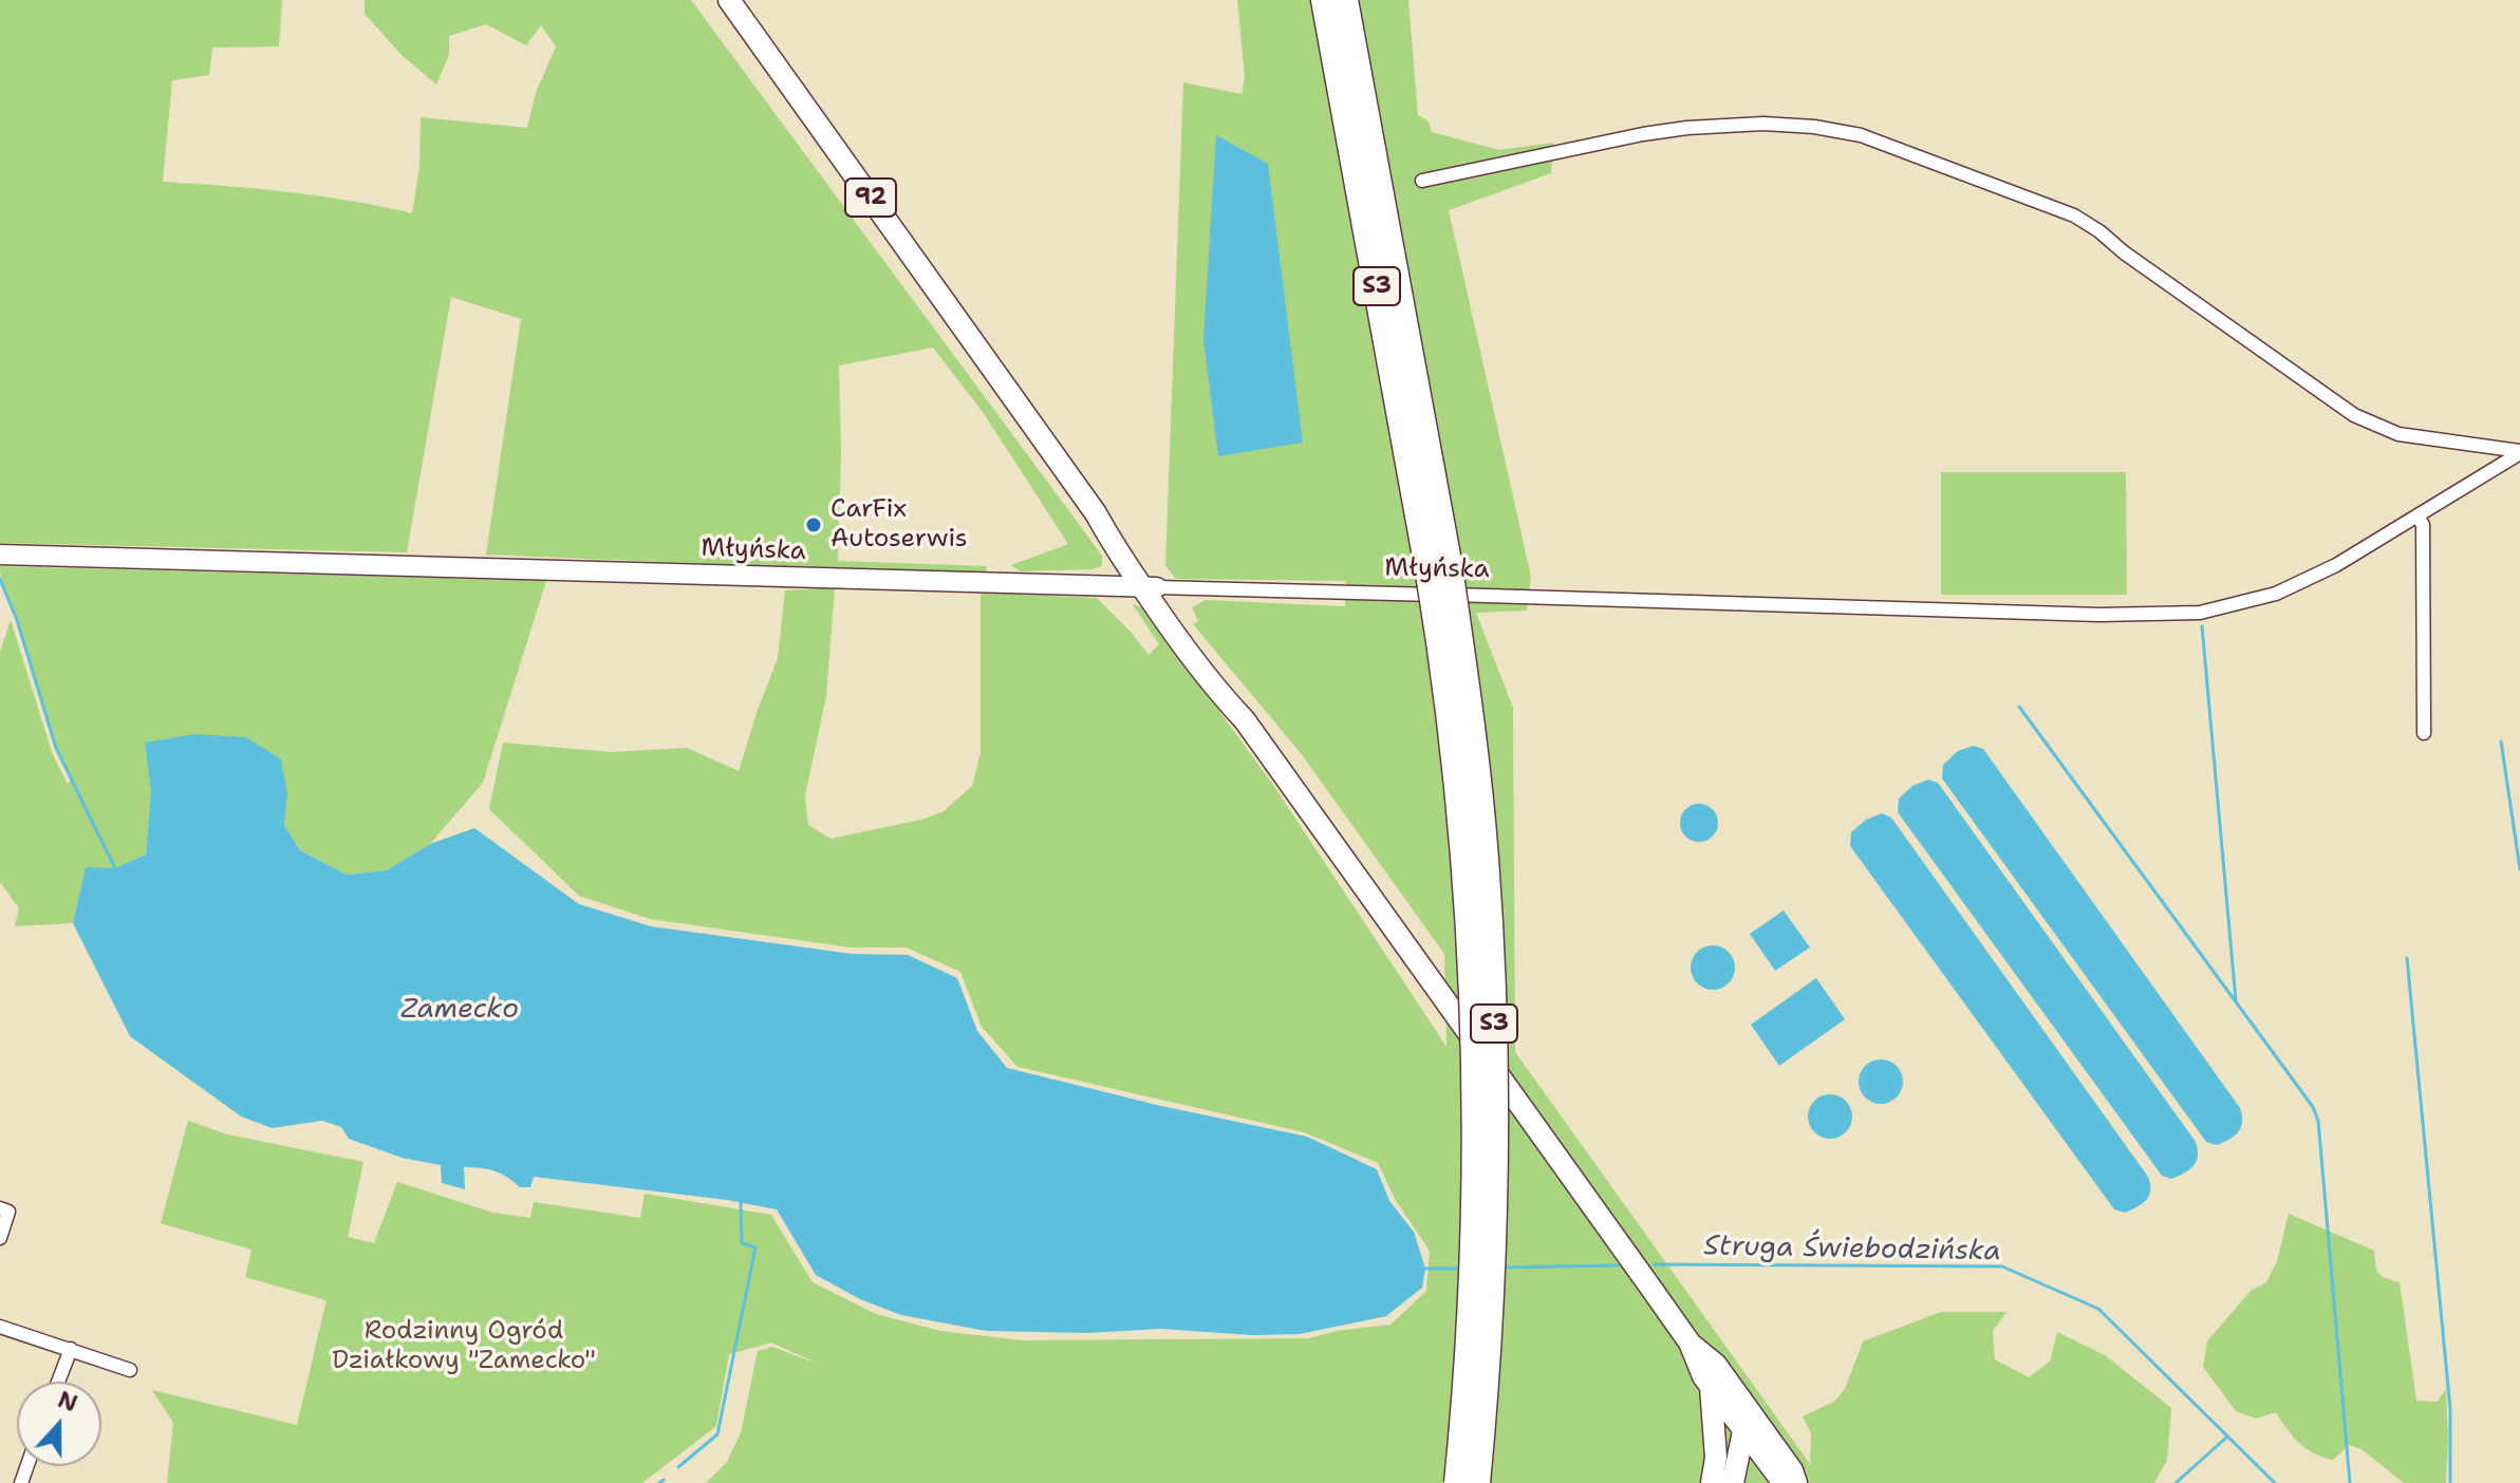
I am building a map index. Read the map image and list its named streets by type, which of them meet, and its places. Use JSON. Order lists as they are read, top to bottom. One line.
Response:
{"streets":{"highway":["S3"],"main road":["92"],"street":["Młyńska"]},"crossings":[["92","Młyńska"]],"water":["Zamecko","Struga Świebodzińska"],"parks":["Rodzinny Ogród Działkowy \"Zamecko\""],"places":["CarFix Autoserwis"],"north":"top"}
